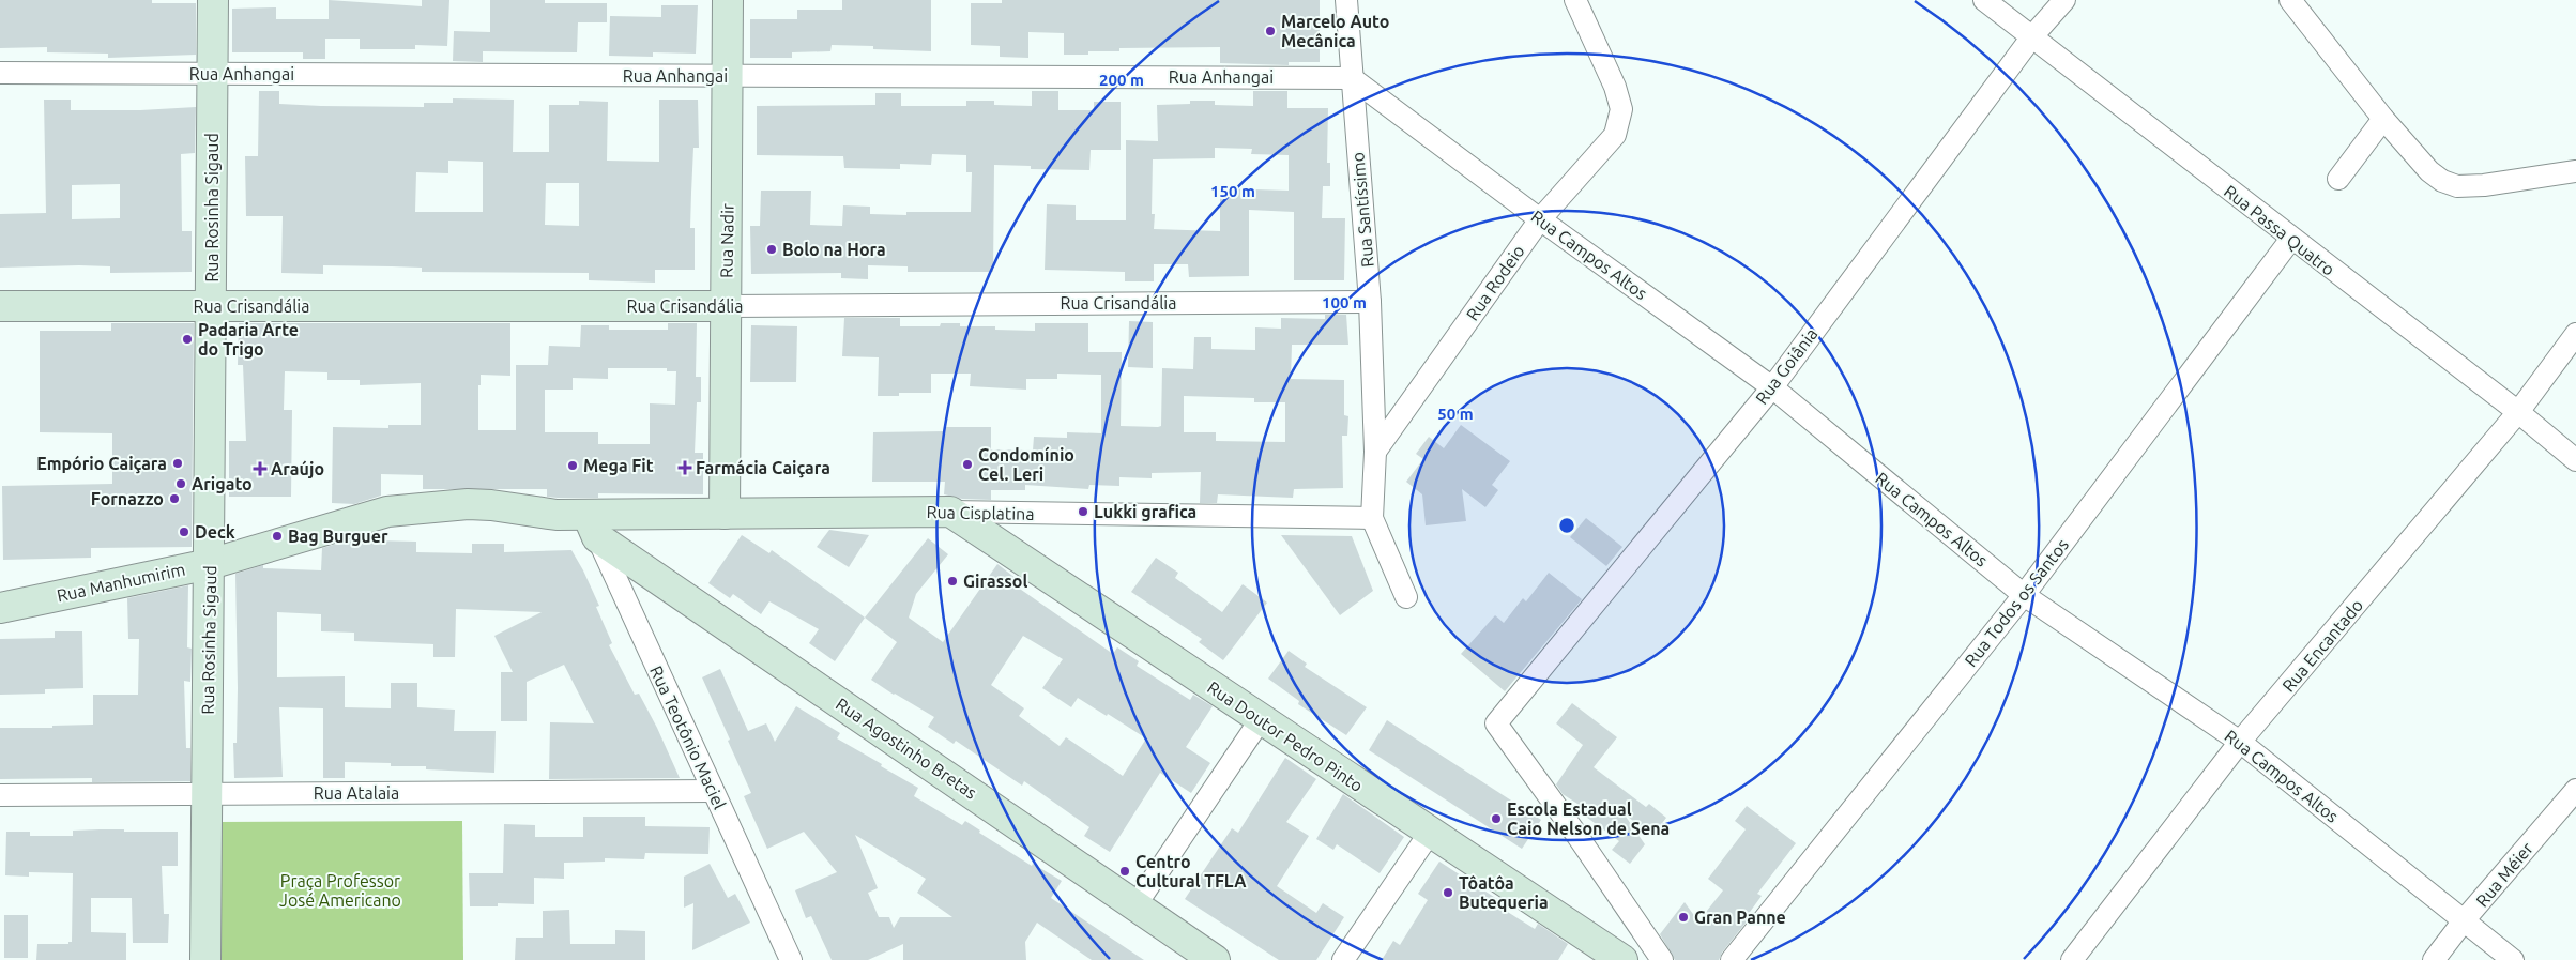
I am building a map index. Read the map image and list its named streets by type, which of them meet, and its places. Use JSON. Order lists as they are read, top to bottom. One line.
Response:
{"streets":{"street":["Rua Anhangai","Rua Rosinha Sigaud","Rua Santíssimo","Rua Passa Quatro","Rua Nadir","Rua Campos Altos","Rua Rodeio","Rua Crisandália","Rua Goiânia","Rua Cisplatina","Rua Manhumirim","Rua Todos os Santos","Rua Encantado","Rua Doutor Pedro Pinto","Rua Teotônio Maciel","Rua Agostinho Bretas","Rua Atalaia","Rua Méier"]},"crossings":[["Rua Anhangai","Rua Rosinha Sigaud"],["Rua Anhangai","Rua Santíssimo"],["Rua Anhangai","Rua Nadir"],["Rua Anhangai","Rua Campos Altos"],["Rua Rosinha Sigaud","Rua Crisandália"],["Rua Rosinha Sigaud","Rua Manhumirim"],["Rua Rosinha Sigaud","Rua Atalaia"],["Rua Santíssimo","Rua Campos Altos"],["Rua Santíssimo","Rua Rodeio"],["Rua Santíssimo","Rua Crisandália"],["Rua Santíssimo","Rua Cisplatina"],["Rua Passa Quatro","Rua Goiânia"],["Rua Passa Quatro","Rua Todos os Santos"],["Rua Passa Quatro","Rua Encantado"],["Rua Nadir","Rua Crisandália"],["Rua Nadir","Rua Cisplatina"],["Rua Campos Altos","Rua Rodeio"],["Rua Campos Altos","Rua Goiânia"],["Rua Campos Altos","Rua Todos os Santos"],["Rua Campos Altos","Rua Encantado"],["Rua Campos Altos","Rua Méier"],["Rua Cisplatina","Rua Manhumirim"],["Rua Cisplatina","Rua Doutor Pedro Pinto"],["Rua Cisplatina","Rua Teotônio Maciel"],["Rua Cisplatina","Rua Agostinho Bretas"],["Rua Manhumirim","Rua Teotônio Maciel"],["Rua Manhumirim","Rua Agostinho Bretas"],["Rua Teotônio Maciel","Rua Agostinho Bretas"],["Rua Teotônio Maciel","Rua Atalaia"]],"parks":["Praça Professor José Americano"],"places":{"other":["Marcelo Auto Mecânica","Bolo na Hora","Padaria Arte do Trigo","Empório Caiçara","Condomínio Cel. Leri","Mega Fit","Arigato","Fornazzo","Lukki grafica","Deck","Bag Burguer","Girassol","Escola Estadual Caio Nelson de Sena","Centro Cultural TFLA","Tôatôa Butequeria","Gran Panne"],"health":["Farmácia Caiçara","Araújo"]},"rings":["200 m","150 m","100 m","50 m"]}
